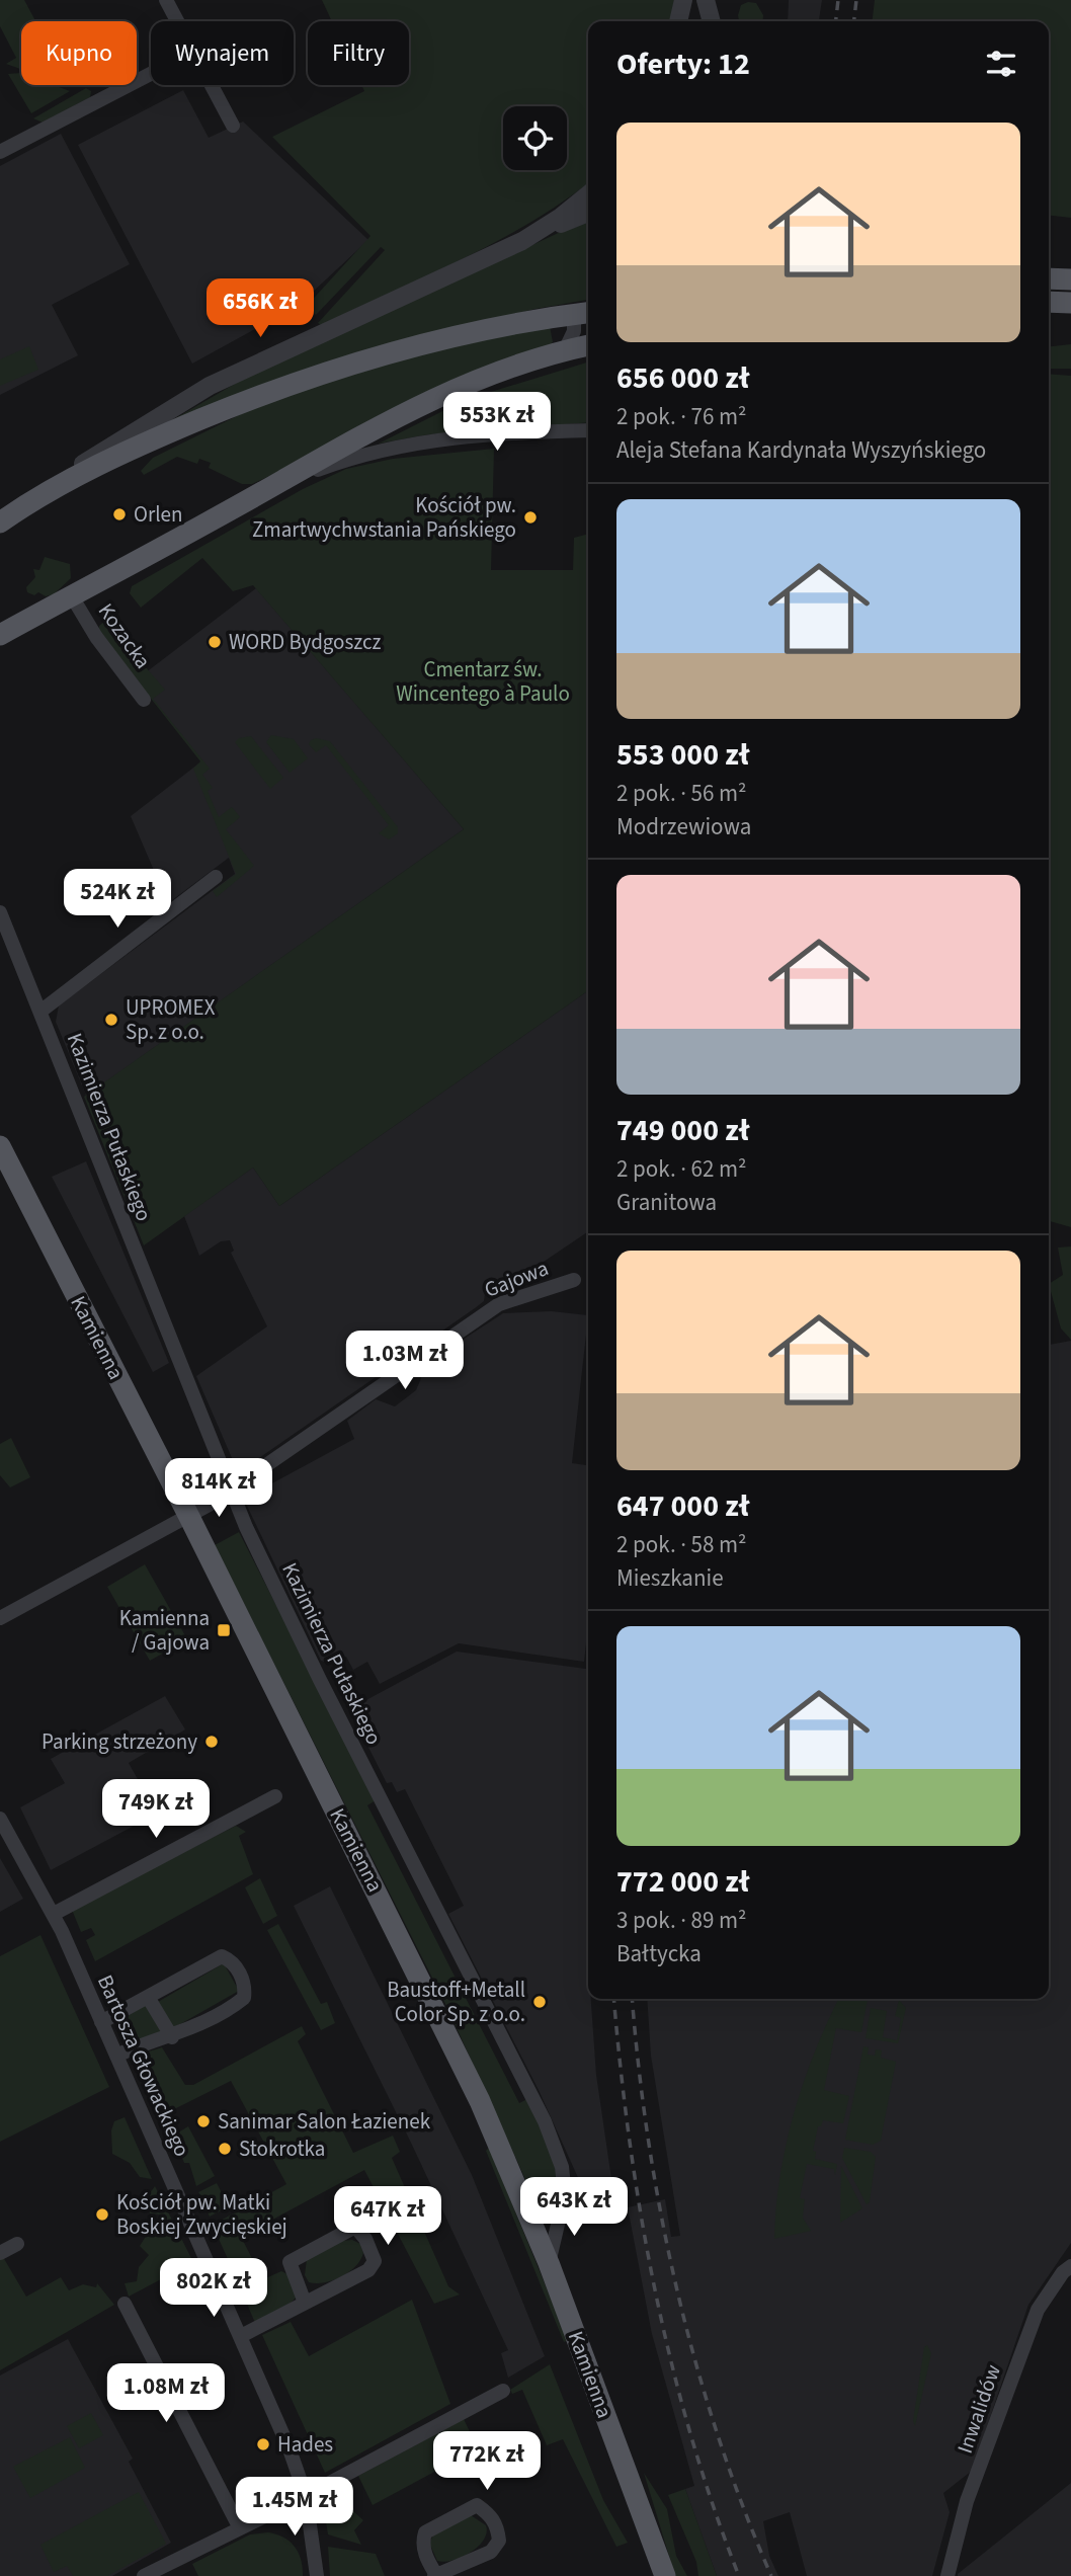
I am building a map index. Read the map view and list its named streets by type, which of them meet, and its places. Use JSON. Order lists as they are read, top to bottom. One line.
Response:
{"streets":{"main road":["Kamienna"],"street":["Kozacka","Kazimierza Pułaskiego","Gajowa","Bartosza Głowackiego","Inwalidów"]},"crossings":[["Kazimierza Pułaskiego","Gajowa"],["Kazimierza Pułaskiego","Kamienna"],["Gajowa","Kamienna"]],"parks":["Cmentarz św. Wincentego à Paulo"],"places":{"other":["Orlen","Kościół pw. Zmartwychwstania Pańskiego","WORD Bydgoszcz","UPROMEX Sp. z o.o.","Parking strzeżony","Baustoff+Metall Color Sp. z o.o.","Sanimar Salon Łazienek","Stokrotka","Kościół pw. Matki Boskiej Zwycięskiej","Hades"],"transit":["Kamienna / Gajowa"]},"page":{"chip":["Kupno","Wynajem","Filtry"],"heading":"Oferty: 12","list":[{"name":"656 000 zł","note":"2 pok. · 76 m² · Aleja Stefana Kardynała Wyszyńskiego"},{"name":"553 000 zł","note":"2 pok. · 56 m² · Modrzewiowa"},{"name":"749 000 zł","note":"2 pok. · 62 m² · Granitowa"},{"name":"647 000 zł","note":"2 pok. · 58 m² · Mieszkanie"},{"name":"772 000 zł","note":"3 pok. · 89 m² · Bałtycka"}],"price":["656K zł","553K zł","524K zł","1.03M zł","814K zł","749K zł","643K zł","647K zł","802K zł","1.08M zł","772K zł","1.45M zł"]}}
